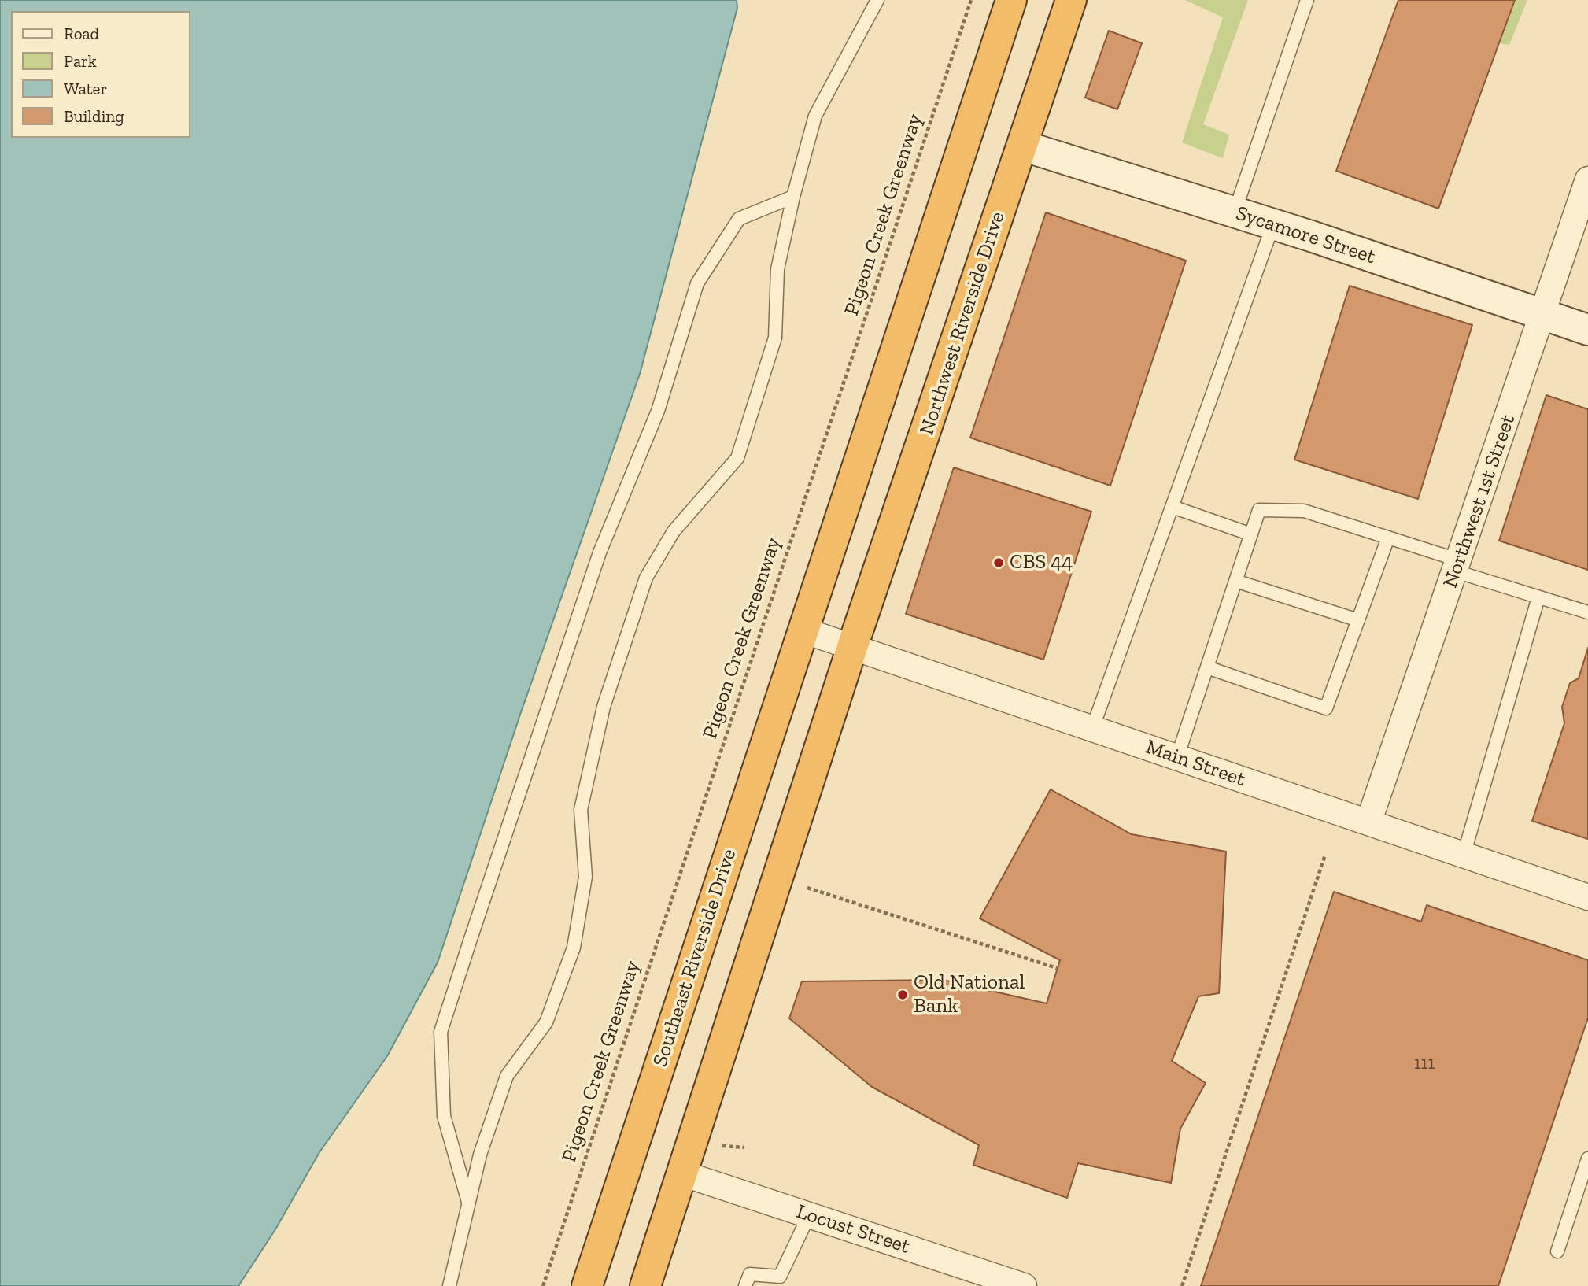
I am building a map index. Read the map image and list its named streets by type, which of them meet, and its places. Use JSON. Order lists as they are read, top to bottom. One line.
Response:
{"streets":{"highway":["Northwest Riverside Drive","Southeast Riverside Drive"],"main road":["Sycamore Street"],"street":["Northwest 1st Street","Main Street","Locust Street"],"path":["Pigeon Creek Greenway"]},"crossings":[["Sycamore Street","Northwest Riverside Drive"],["Sycamore Street","Northwest 1st Street"],["Northwest Riverside Drive","Main Street"],["Northwest 1st Street","Main Street"],["Main Street","Southeast Riverside Drive"]],"places":["CBS 44","Old National Bank"],"house_numbers":["111"],"legend":["Road","Park","Water","Building"]}
